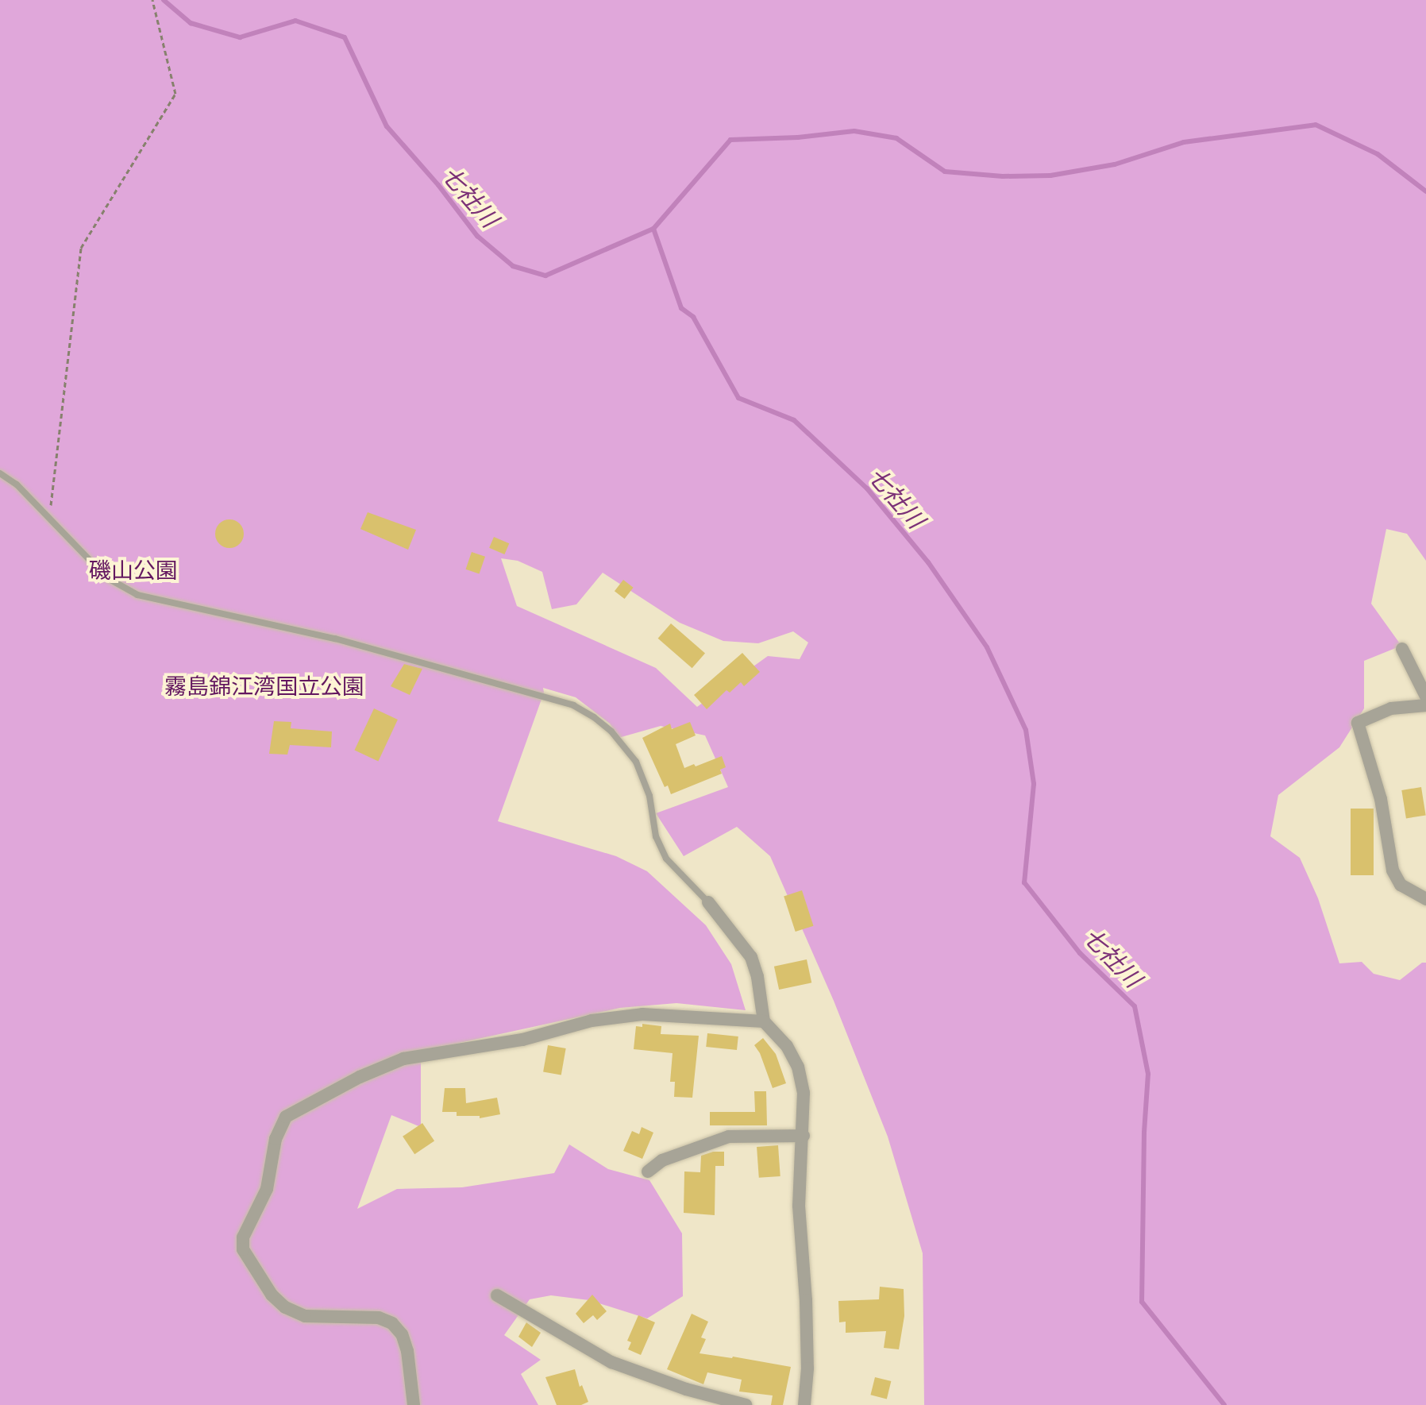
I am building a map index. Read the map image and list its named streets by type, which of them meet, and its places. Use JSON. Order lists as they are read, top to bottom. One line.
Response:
{"water":["七社川"],"parks":["磯山公園","霧島錦江湾国立公園"]}
